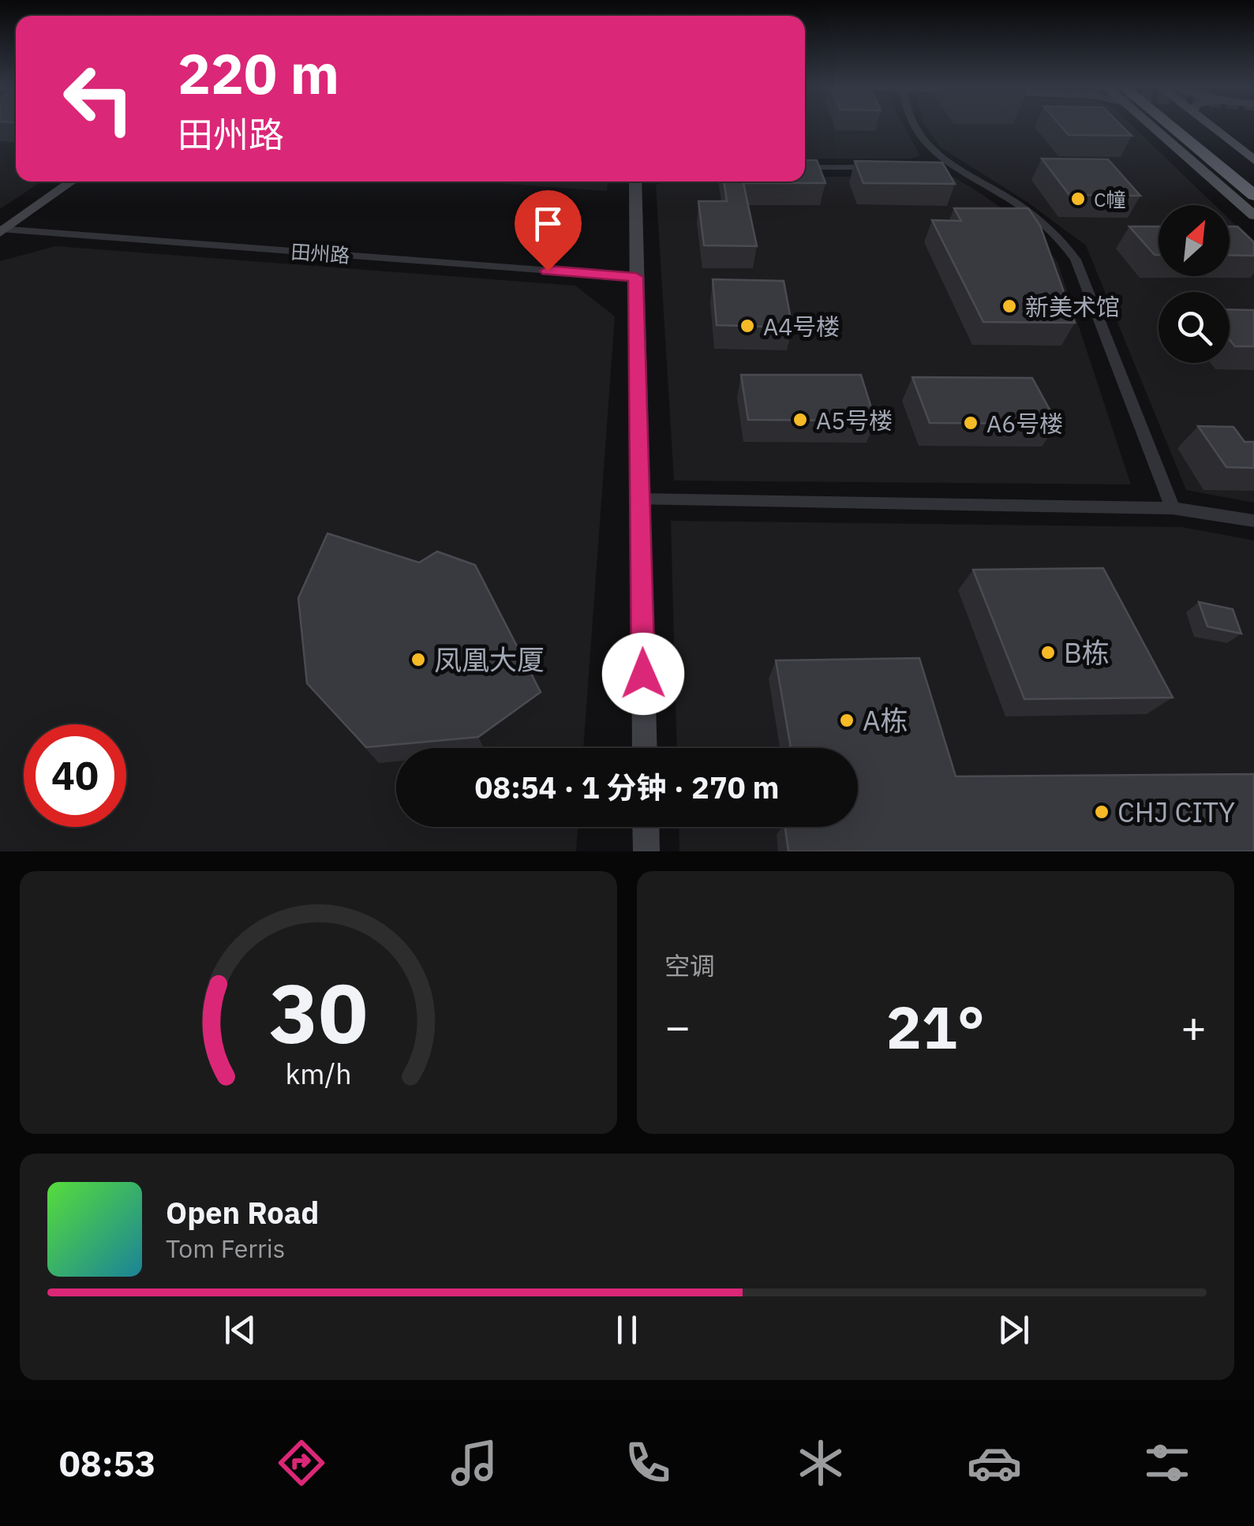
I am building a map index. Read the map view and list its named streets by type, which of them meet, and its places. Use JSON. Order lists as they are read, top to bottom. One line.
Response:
{"streets":{"street":["田州路"]},"places":["C幢","新美术馆","A4号楼","A5号楼","A6号楼","B栋","凤凰大厦","A栋","CHJ CITY"],"north":"top right","page":{"turn":["220 m","田州路"],"limit":"40","trip":"08:54 · 1 分钟 · 270 m","tile":"空调","heat":["−","21°","+"],"song":["Open Road","Tom Ferris"],"tabs":"08:53","gauge":["30","km/h"]}}
